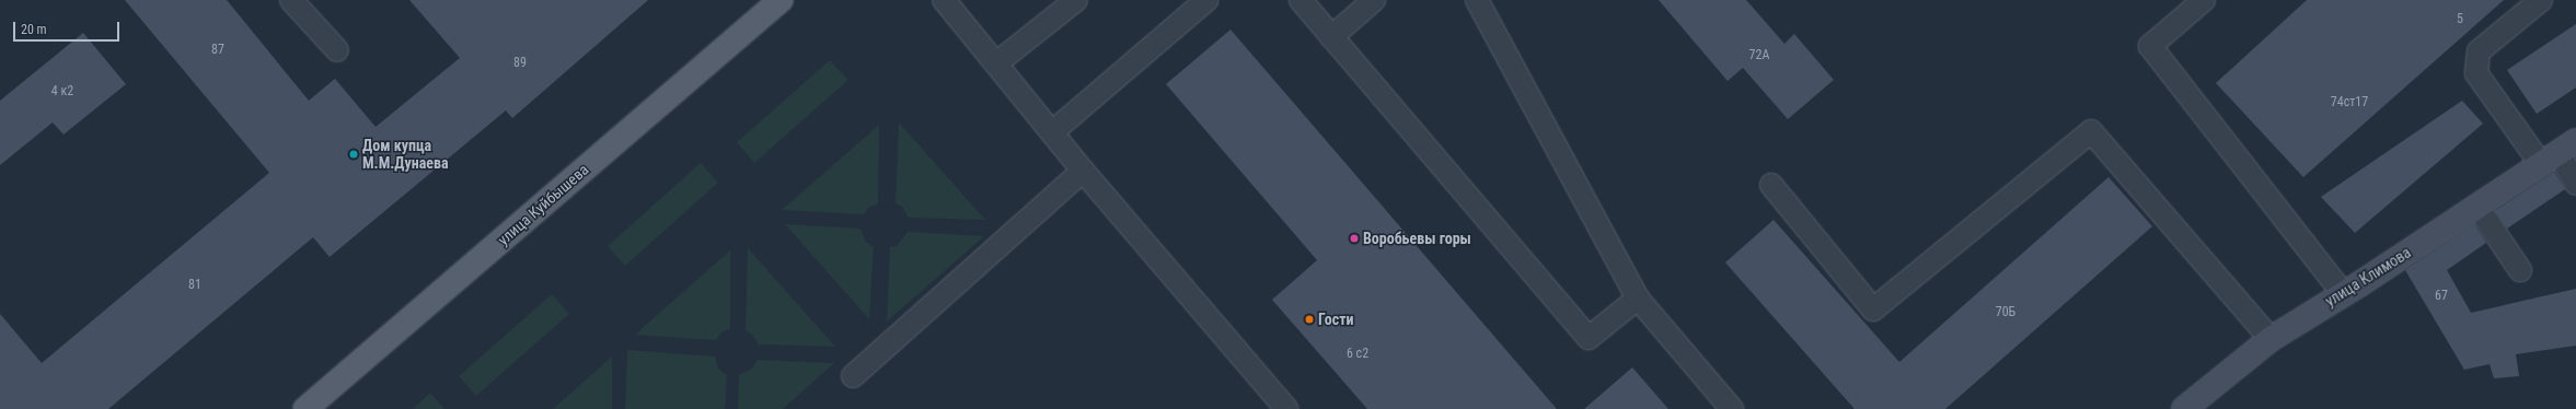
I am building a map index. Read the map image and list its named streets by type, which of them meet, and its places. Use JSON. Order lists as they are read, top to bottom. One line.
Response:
{"streets":{"main road":["улица Куйбышева"],"street":["улица Климова"]},"places":["Дом купца М.М.Дунаева","Воробьевы горы","Гости"],"house_numbers":["5","87","72А","89","4 к2","74ст17","81","67","70Б","6 с2"],"scale_bar":"20 m"}
